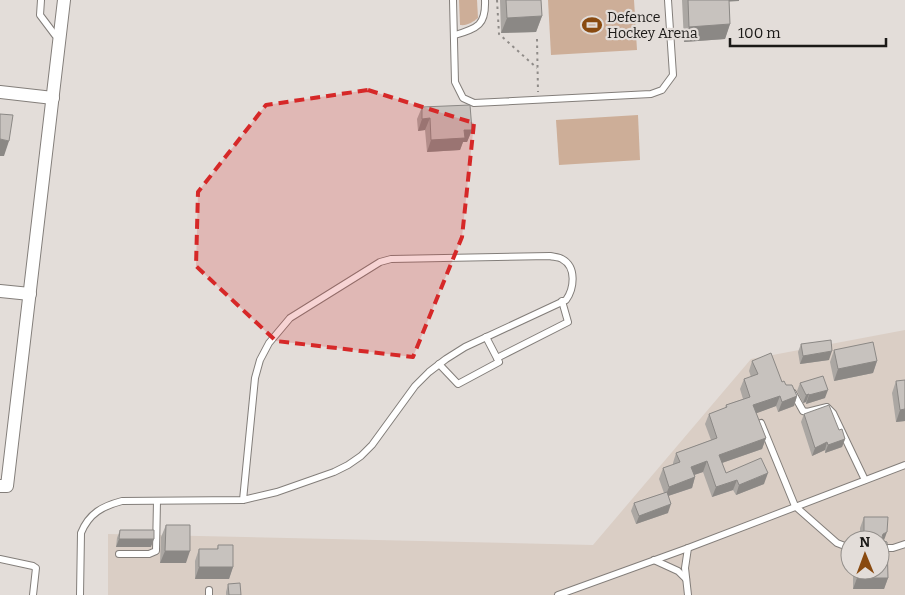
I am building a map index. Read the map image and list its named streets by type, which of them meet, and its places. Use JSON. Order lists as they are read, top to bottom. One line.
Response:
{"places":{"sports":["Defence Hockey Arena"]},"scale_bar":"100 m","north":"top"}
